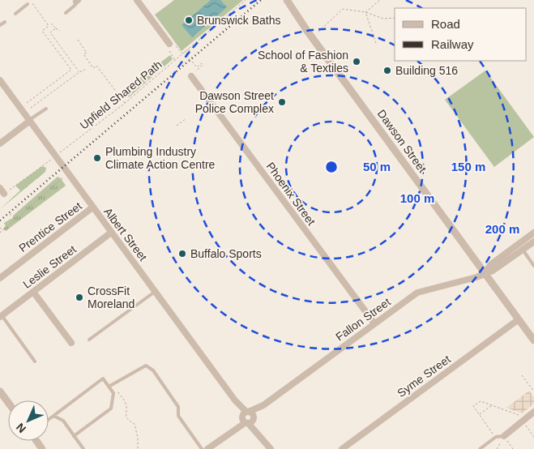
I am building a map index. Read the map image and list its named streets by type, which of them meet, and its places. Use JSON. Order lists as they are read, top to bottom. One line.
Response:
{"streets":{"street":["Dawson Street","Phoenix Street","Prentice Street","Albert Street","Leslie Street","Fallon Street","Syme Street"],"path":["Upfield Shared Path"]},"crossings":[["Upfield Shared Path","Albert Street"],["Dawson Street","Fallon Street"],["Dawson Street","Syme Street"],["Phoenix Street","Fallon Street"],["Prentice Street","Albert Street"],["Albert Street","Leslie Street"],["Albert Street","Fallon Street"]],"places":["Brunswick Baths","School of Fashion & Textiles","Building 516","Dawson Street Police Complex","Plumbing Industry Climate Action Centre","Buffalo Sports","CrossFit Moreland"],"legend":["Road","Railway"],"north":"bottom left","rings":["50 m","150 m","100 m","200 m"]}
